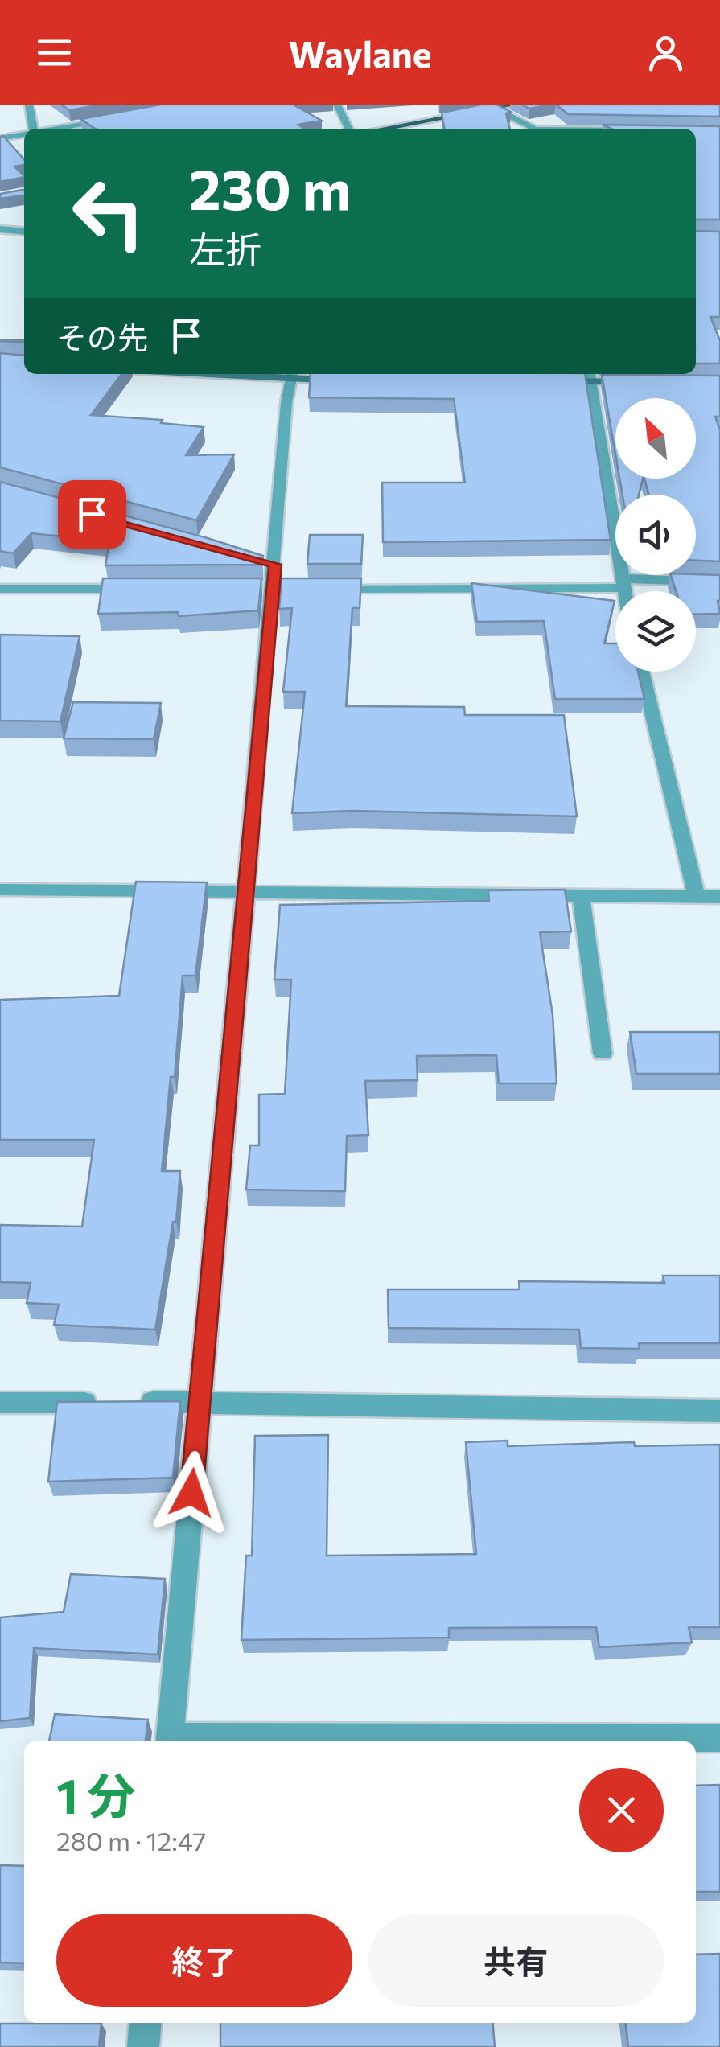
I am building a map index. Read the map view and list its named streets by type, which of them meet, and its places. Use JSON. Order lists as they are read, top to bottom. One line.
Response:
{"north":"top left","page":{"header":"Waylane","turn":["230 m","左折"],"then":"その先","heading":["1 分","280 m · 12:47"],"buttons":["終了","共有"]}}
